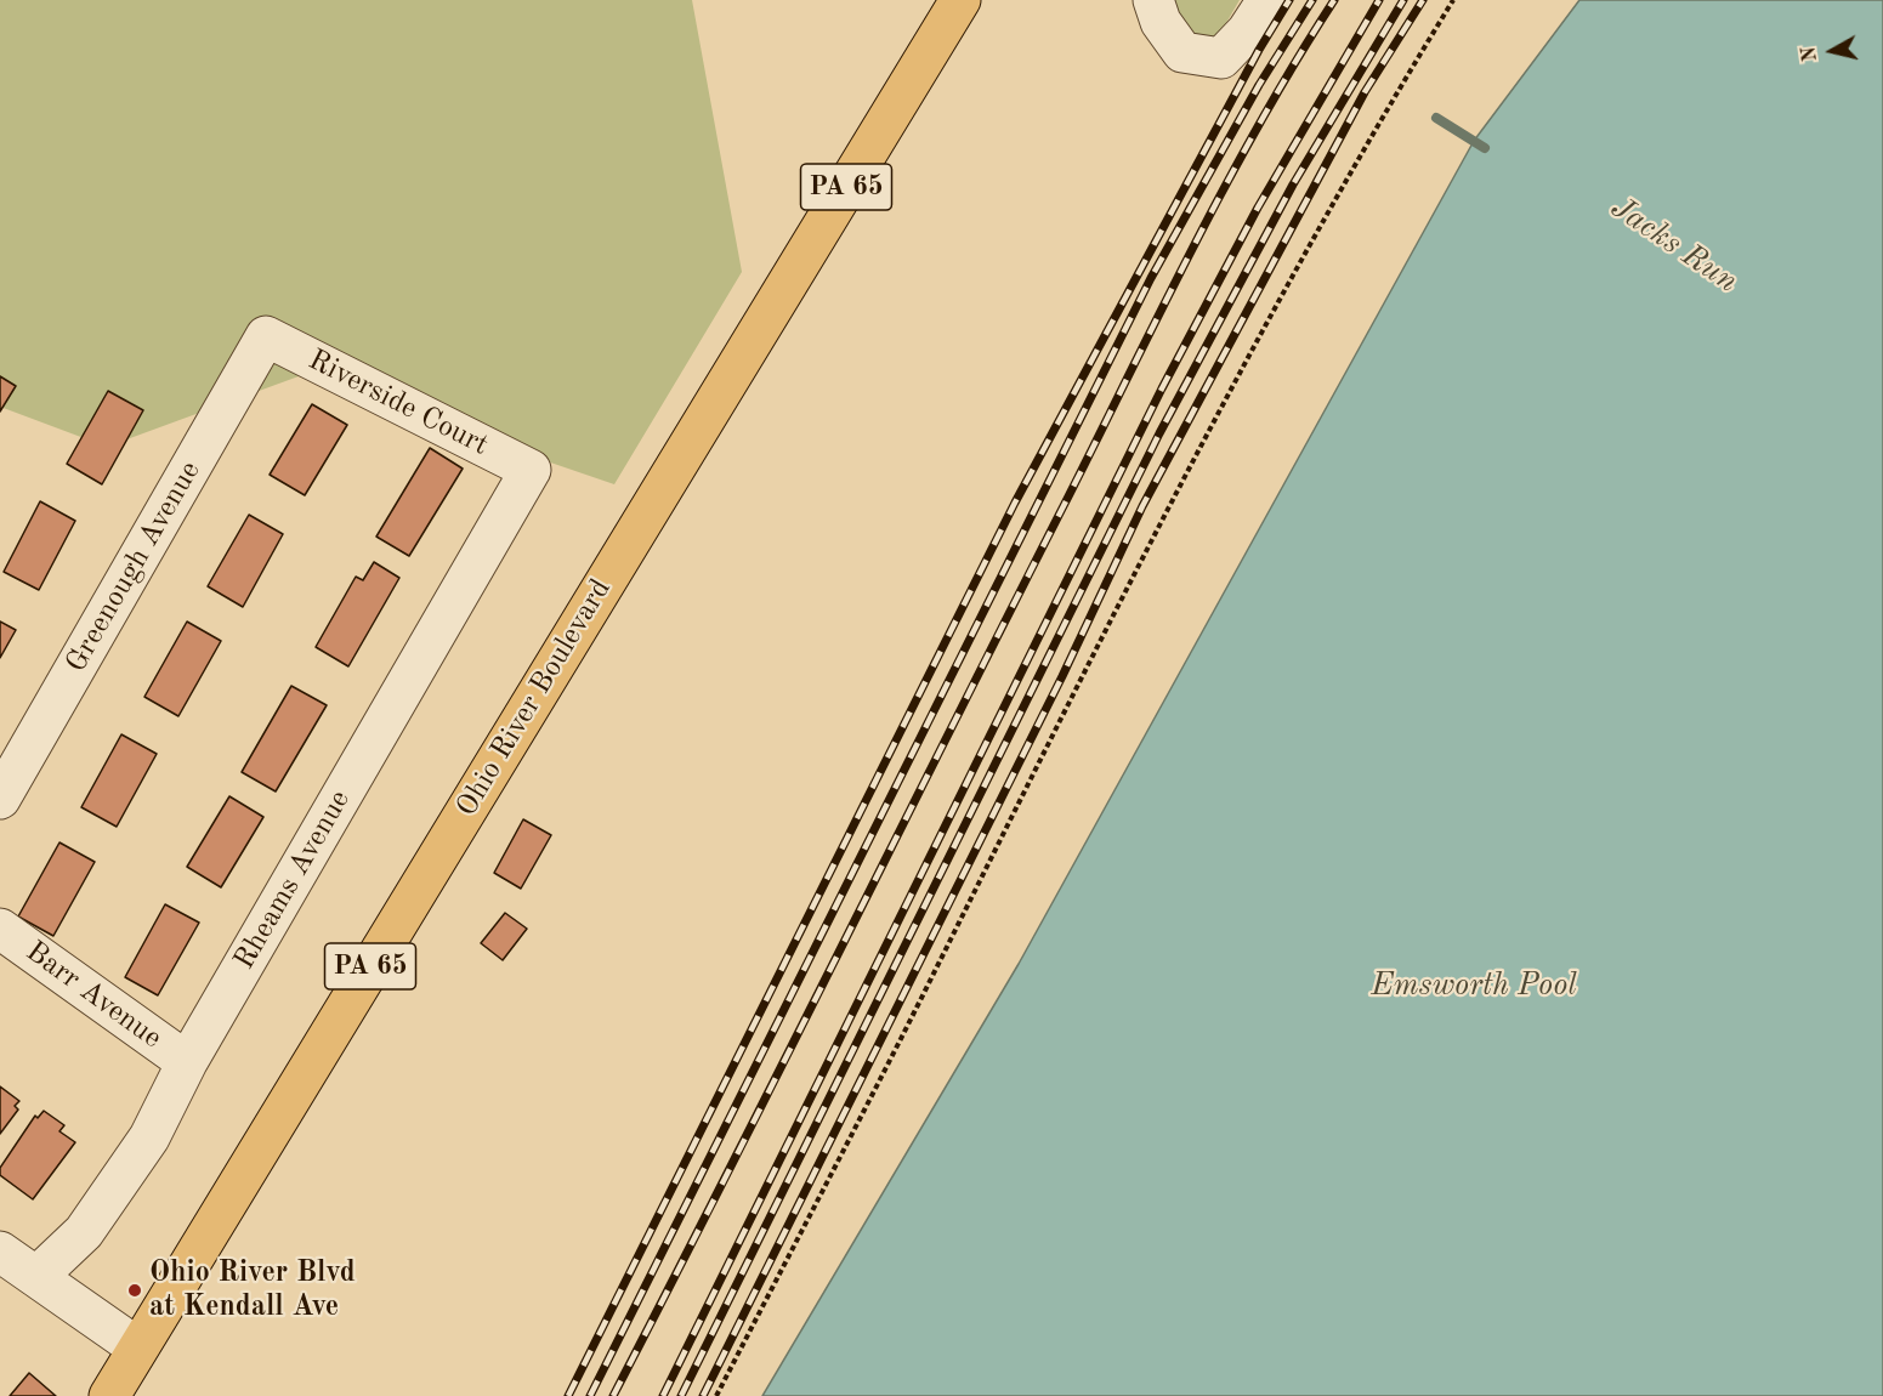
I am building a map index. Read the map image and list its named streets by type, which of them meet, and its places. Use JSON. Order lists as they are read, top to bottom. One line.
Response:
{"streets":{"highway":["PA 65","Ohio River Boulevard"],"street":["Riverside Court","Greenough Avenue","Rheams Avenue","Barr Avenue"]},"crossings":[["Riverside Court","Greenough Avenue"],["Riverside Court","Rheams Avenue"],["Rheams Avenue","Barr Avenue"]],"water":["Jacks Run","Emsworth Pool"],"places":["Ohio River Blvd at Kendall Ave"],"north":"left"}
